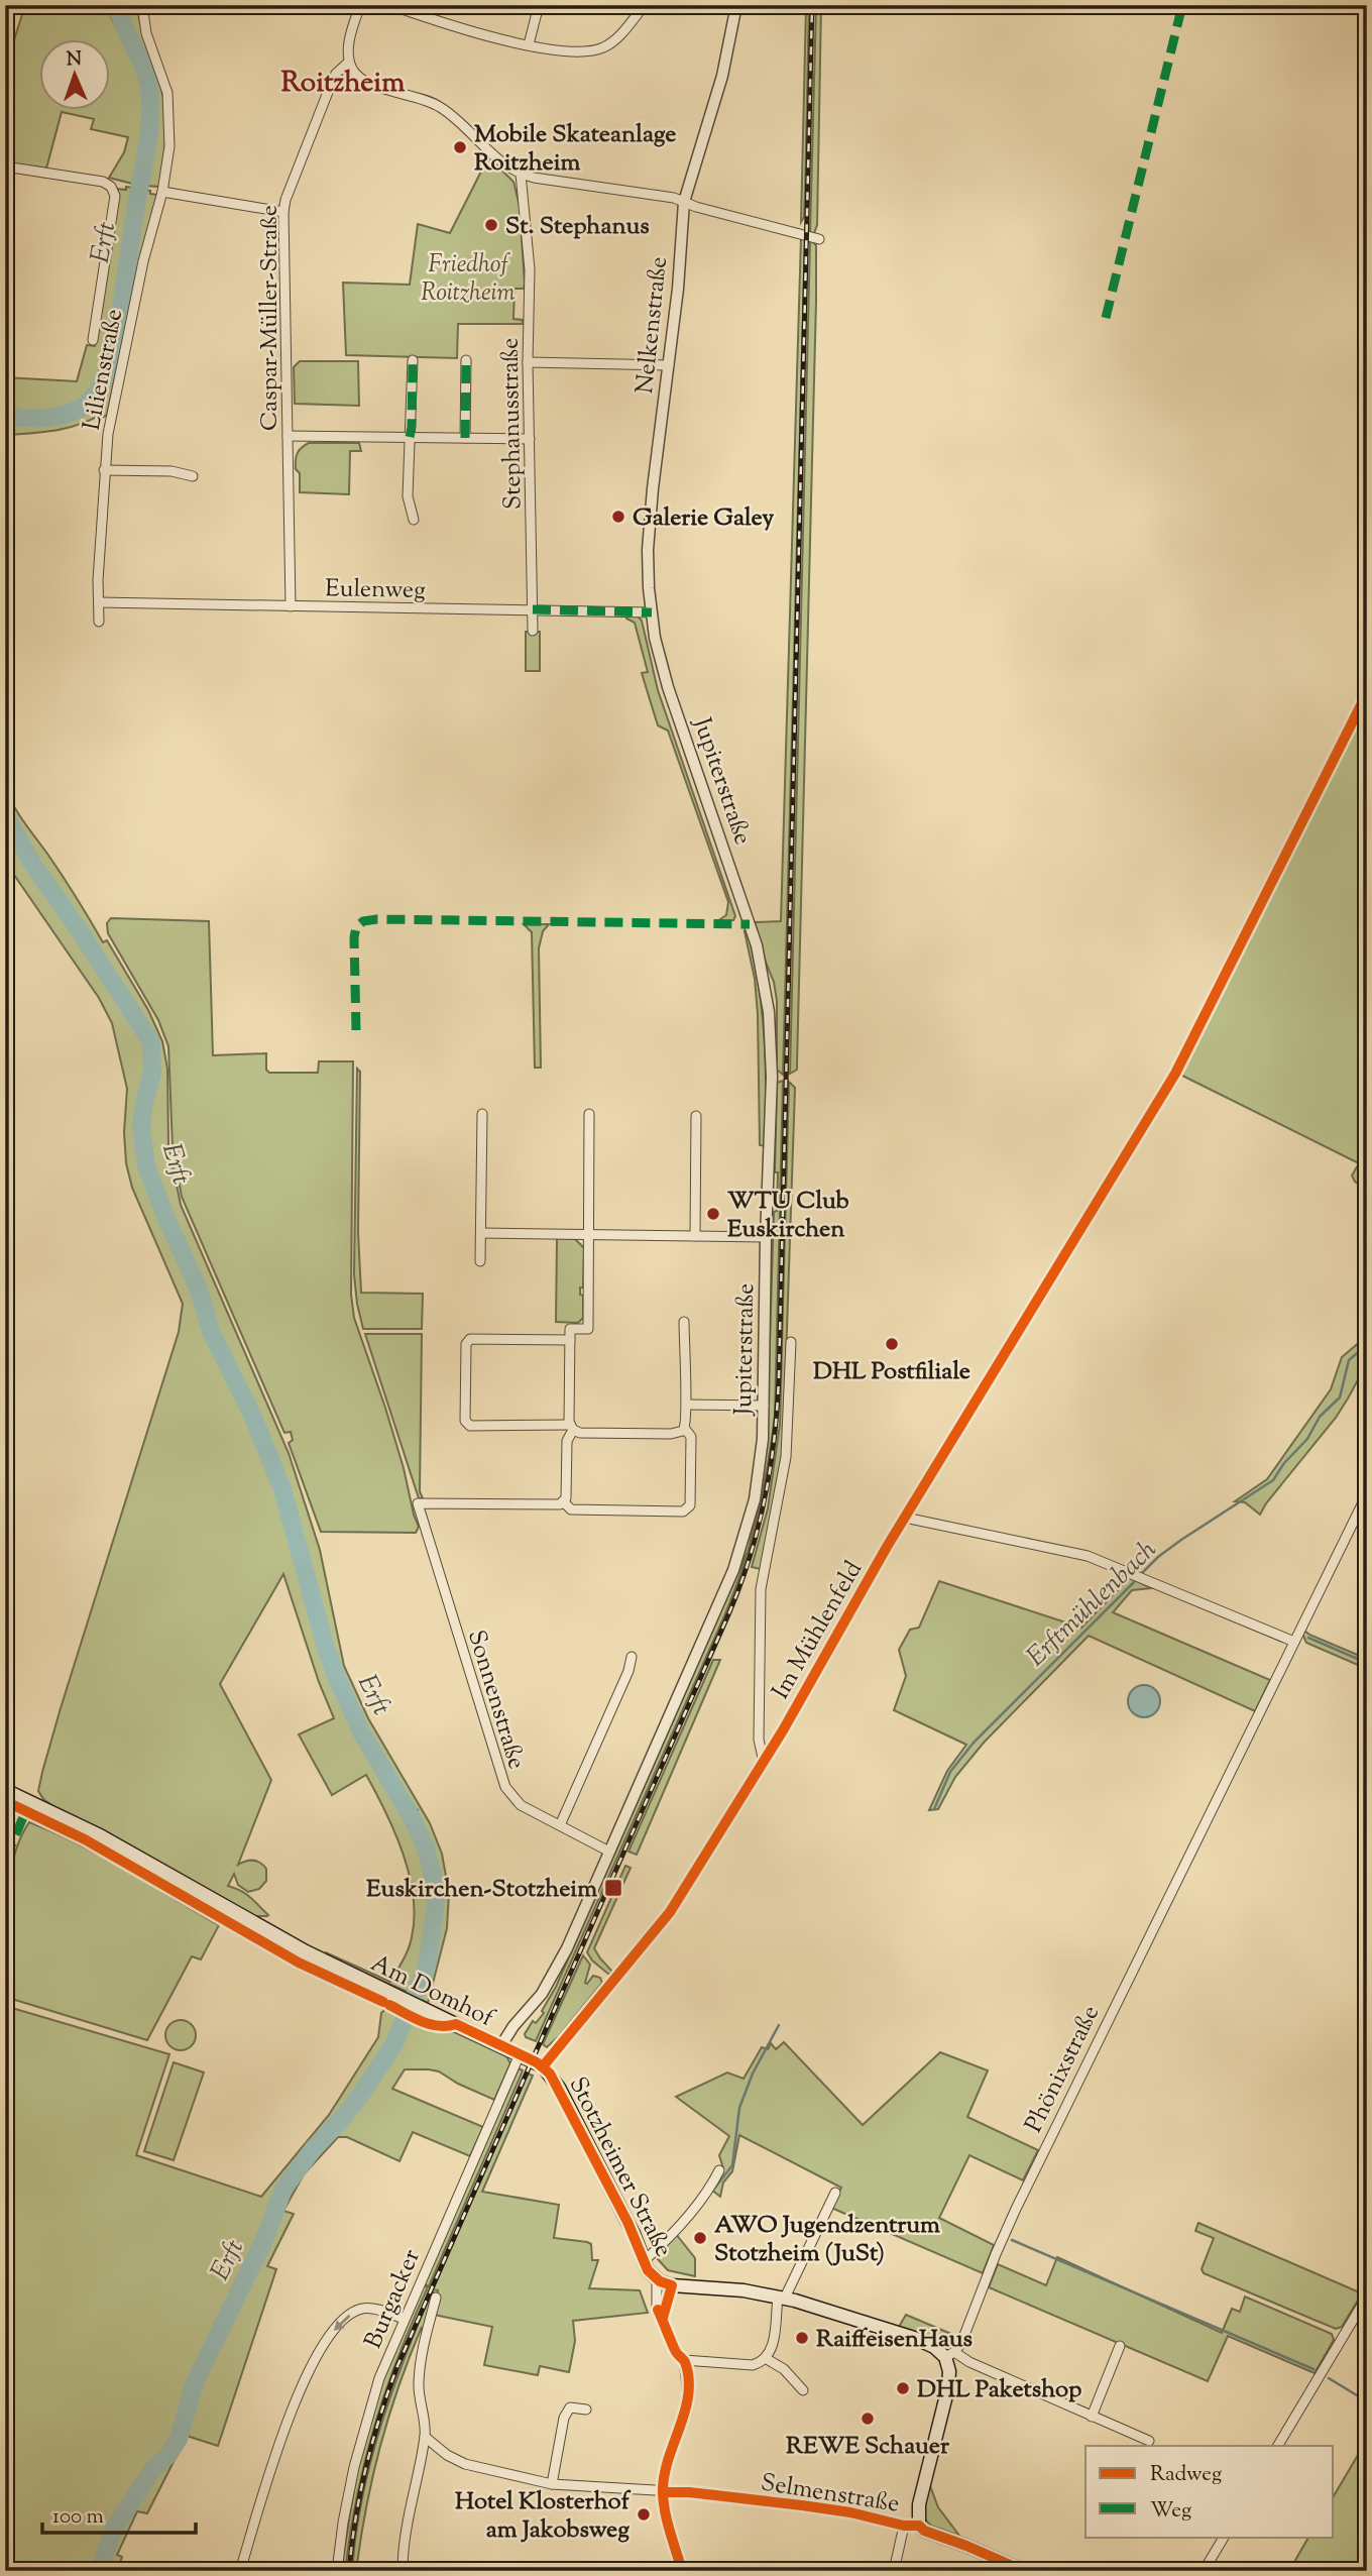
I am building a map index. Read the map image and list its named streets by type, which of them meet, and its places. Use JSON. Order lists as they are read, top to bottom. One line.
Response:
{"streets":{"main road":["Am Domhof","Phönixstraße","Stotzheimer Straße","Selmenstraße"],"street":["Caspar-Müller-Straße","Nelkenstraße","Lilienstraße","Stephanusstraße","Eulenweg","Jupiterstraße","Im Mühlenfeld","Sonnenstraße","Burgacker"]},"crossings":[["Caspar-Müller-Straße","Eulenweg"],["Nelkenstraße","Eulenweg"],["Nelkenstraße","Jupiterstraße"],["Lilienstraße","Eulenweg"],["Stephanusstraße","Eulenweg"],["Eulenweg","Jupiterstraße"],["Jupiterstraße","Sonnenstraße"],["Jupiterstraße","Am Domhof"],["Im Mühlenfeld","Am Domhof"],["Im Mühlenfeld","Phönixstraße"],["Im Mühlenfeld","Stotzheimer Straße"],["Am Domhof","Stotzheimer Straße"],["Am Domhof","Burgacker"],["Phönixstraße","Selmenstraße"],["Stotzheimer Straße","Selmenstraße"]],"districts":["Roitzheim"],"water":["Erft","Erftmühlenbach"],"parks":["Friedhof Roitzheim"],"places":{"other":["Mobile Skateanlage Roitzheim","St. Stephanus","Galerie Galey","WTU Club Euskirchen","DHL Postfiliale","AWO Jugendzentrum Stotzheim (JuSt)","RaiffeisenHaus","DHL Paketshop","REWE Schauer","Hotel Klosterhof am Jakobsweg"],"transit":["Euskirchen-Stotzheim"]},"legend":["Radweg","Weg"],"scale_bar":"100 m","north":"top"}
